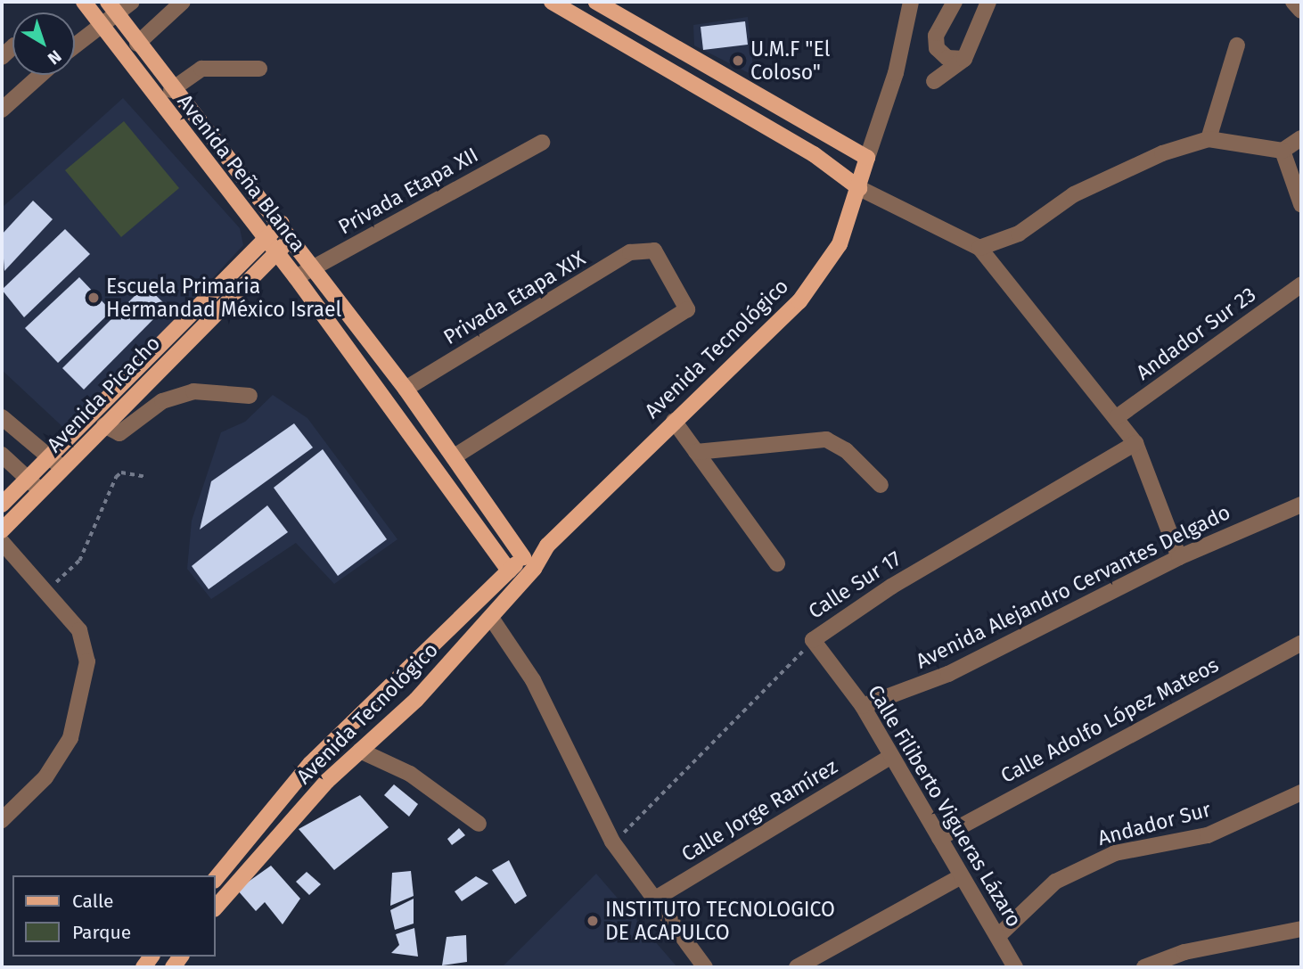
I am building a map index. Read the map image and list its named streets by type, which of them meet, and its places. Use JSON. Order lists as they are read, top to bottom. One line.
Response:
{"streets":{"main road":["Avenida Peña Blanca","Avenida Tecnológico","Avenida Picacho"],"street":["Privada Etapa XII","Privada Etapa XIX","Andador Sur 23","Calle Sur 17","Avenida Alejandro Cervantes Delgado","Calle Adolfo López Mateos","Calle Filiberto Vigueras Lázaro","Calle Jorge Ramírez","Andador Sur"]},"crossings":[["Avenida Peña Blanca","Privada Etapa XII"],["Avenida Peña Blanca","Privada Etapa XIX"],["Avenida Peña Blanca","Avenida Tecnológico"],["Avenida Peña Blanca","Avenida Picacho"],["Calle Sur 17","Calle Filiberto Vigueras Lázaro"],["Avenida Alejandro Cervantes Delgado","Calle Filiberto Vigueras Lázaro"],["Calle Adolfo López Mateos","Calle Filiberto Vigueras Lázaro"],["Calle Filiberto Vigueras Lázaro","Calle Jorge Ramírez"],["Calle Filiberto Vigueras Lázaro","Andador Sur"]],"places":["U.M.F \"El Coloso\"","Escuela Primaria Hermandad México Israel","INSTITUTO TECNOLOGICO DE ACAPULCO"],"legend":["Calle","Parque"],"north":"bottom right"}
